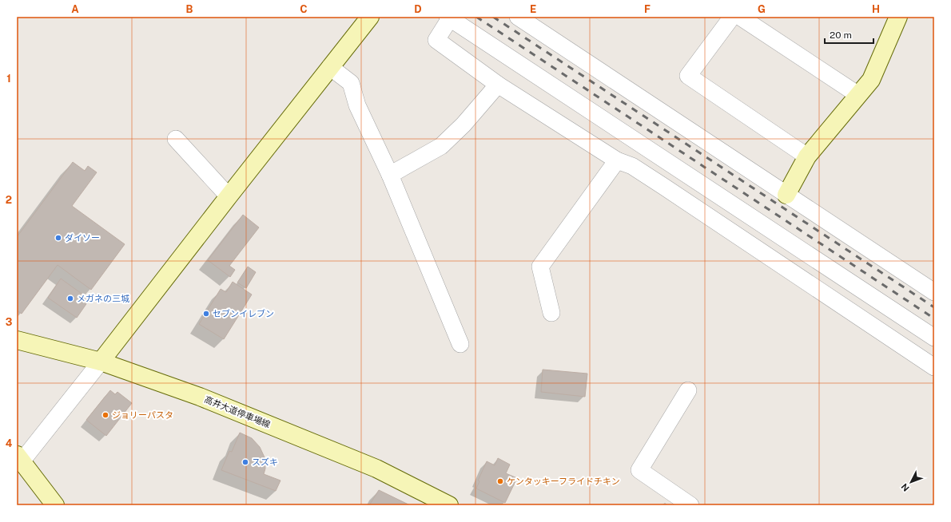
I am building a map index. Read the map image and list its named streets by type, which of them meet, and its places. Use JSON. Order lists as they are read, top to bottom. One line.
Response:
{"streets":{"street":["高井大道停車場線"]},"places":["ダイソー","メガネの三城","セブンイレブン","ジョリーパスタ","スズキ","ケンタッキーフライドチキン"],"scale_bar":"20 m","north":"bottom left","grid":{"columns":["A","B","C","D","E","F","G","H"],"rows":["1","2","3","4"]}}
